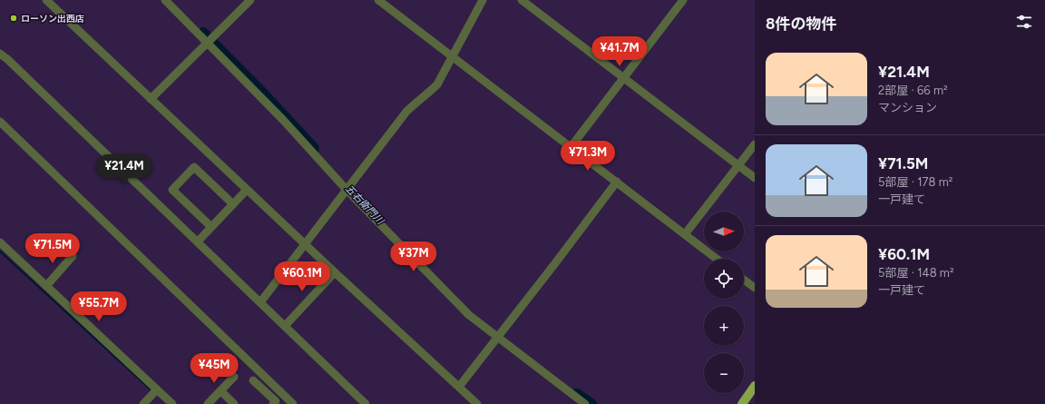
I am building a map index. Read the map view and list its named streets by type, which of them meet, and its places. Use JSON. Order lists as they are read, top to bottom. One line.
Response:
{"water":["五右衛門川"],"places":["ローソン出西店"],"north":"right","page":{"heading":"8件の物件","price":["¥41.7M","¥71.3M","¥21.4M","¥71.5M","¥37M","¥60.1M","¥55.7M","¥45M"],"list":[{"name":"¥21.4M","note":"2部屋 · 66 m² · マンション"},{"name":"¥71.5M","note":"5部屋 · 178 m² · 一戸建て"},{"name":"¥60.1M","note":"5部屋 · 148 m² · 一戸建て"}],"map_buttons":["+","−"]}}
